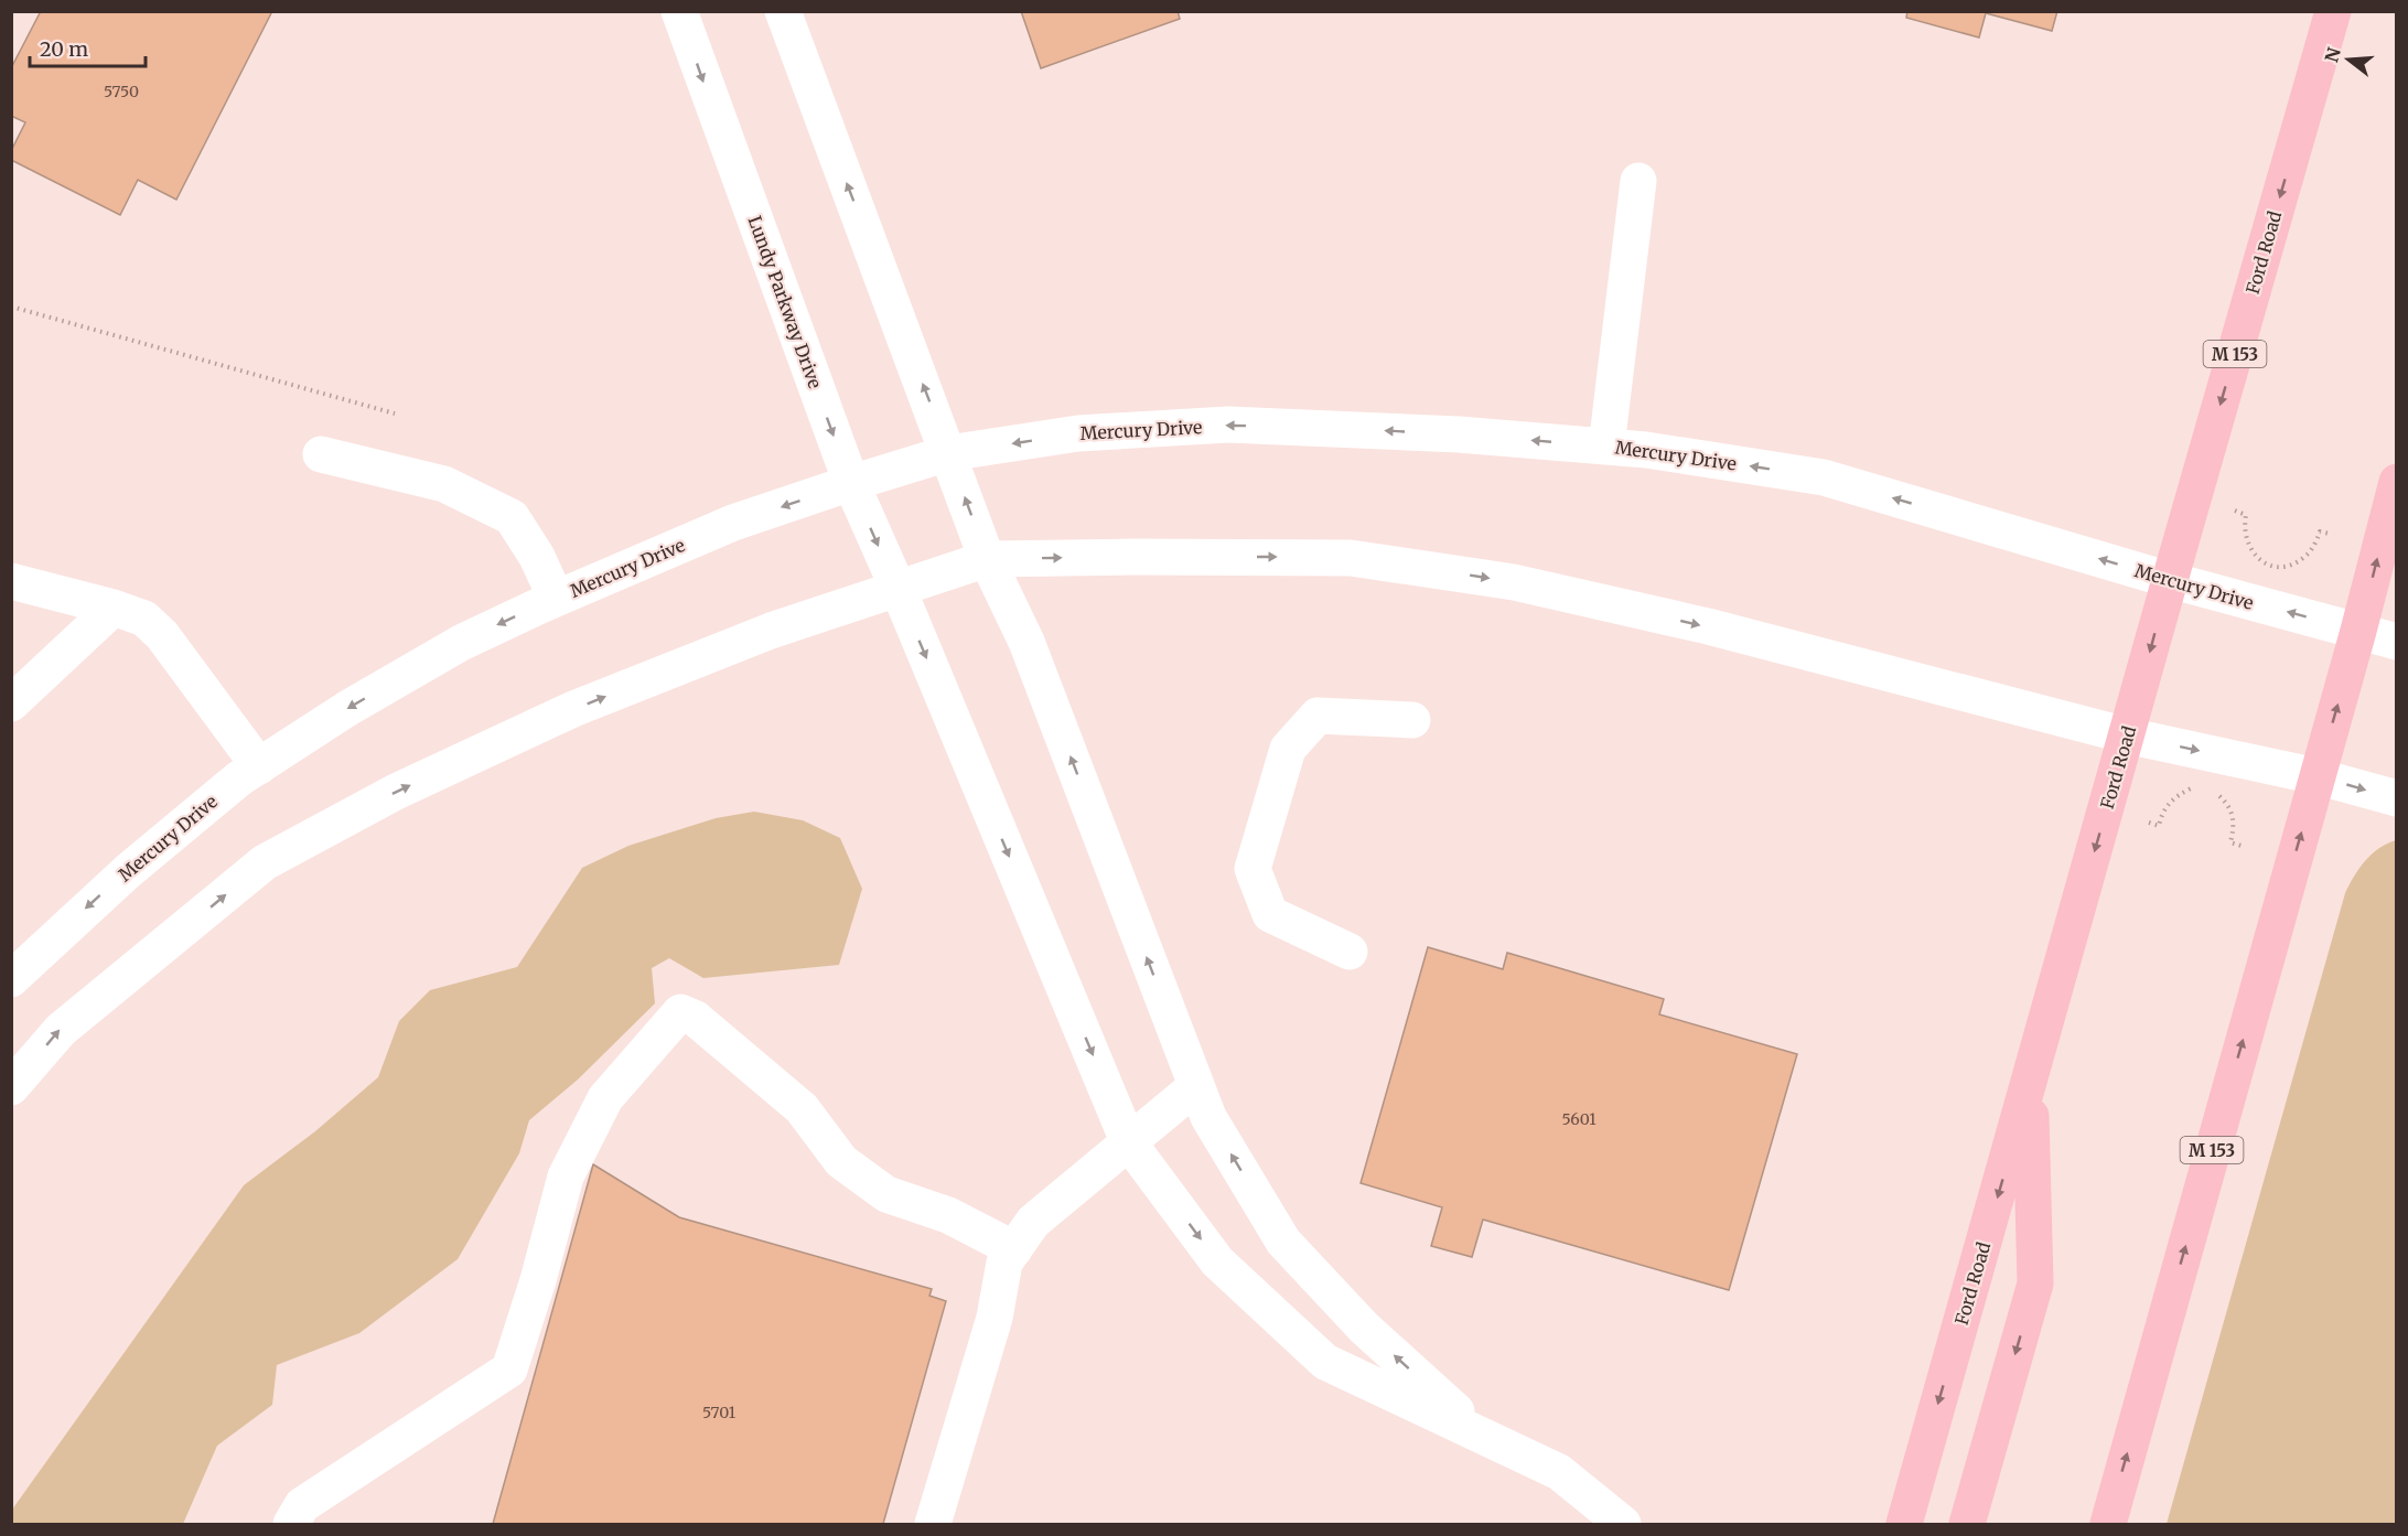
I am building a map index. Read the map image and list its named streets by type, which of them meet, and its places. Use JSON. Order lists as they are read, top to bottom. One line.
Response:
{"streets":{"main road":["Ford Road","M 153"],"street":["Lundy Parkway Drive","Mercury Drive"]},"crossings":[["Ford Road","Mercury Drive"],["Lundy Parkway Drive","Mercury Drive"],["M 153","Mercury Drive"]],"house_numbers":["5750","5601","5701"],"scale_bar":"20 m","north":"left"}
